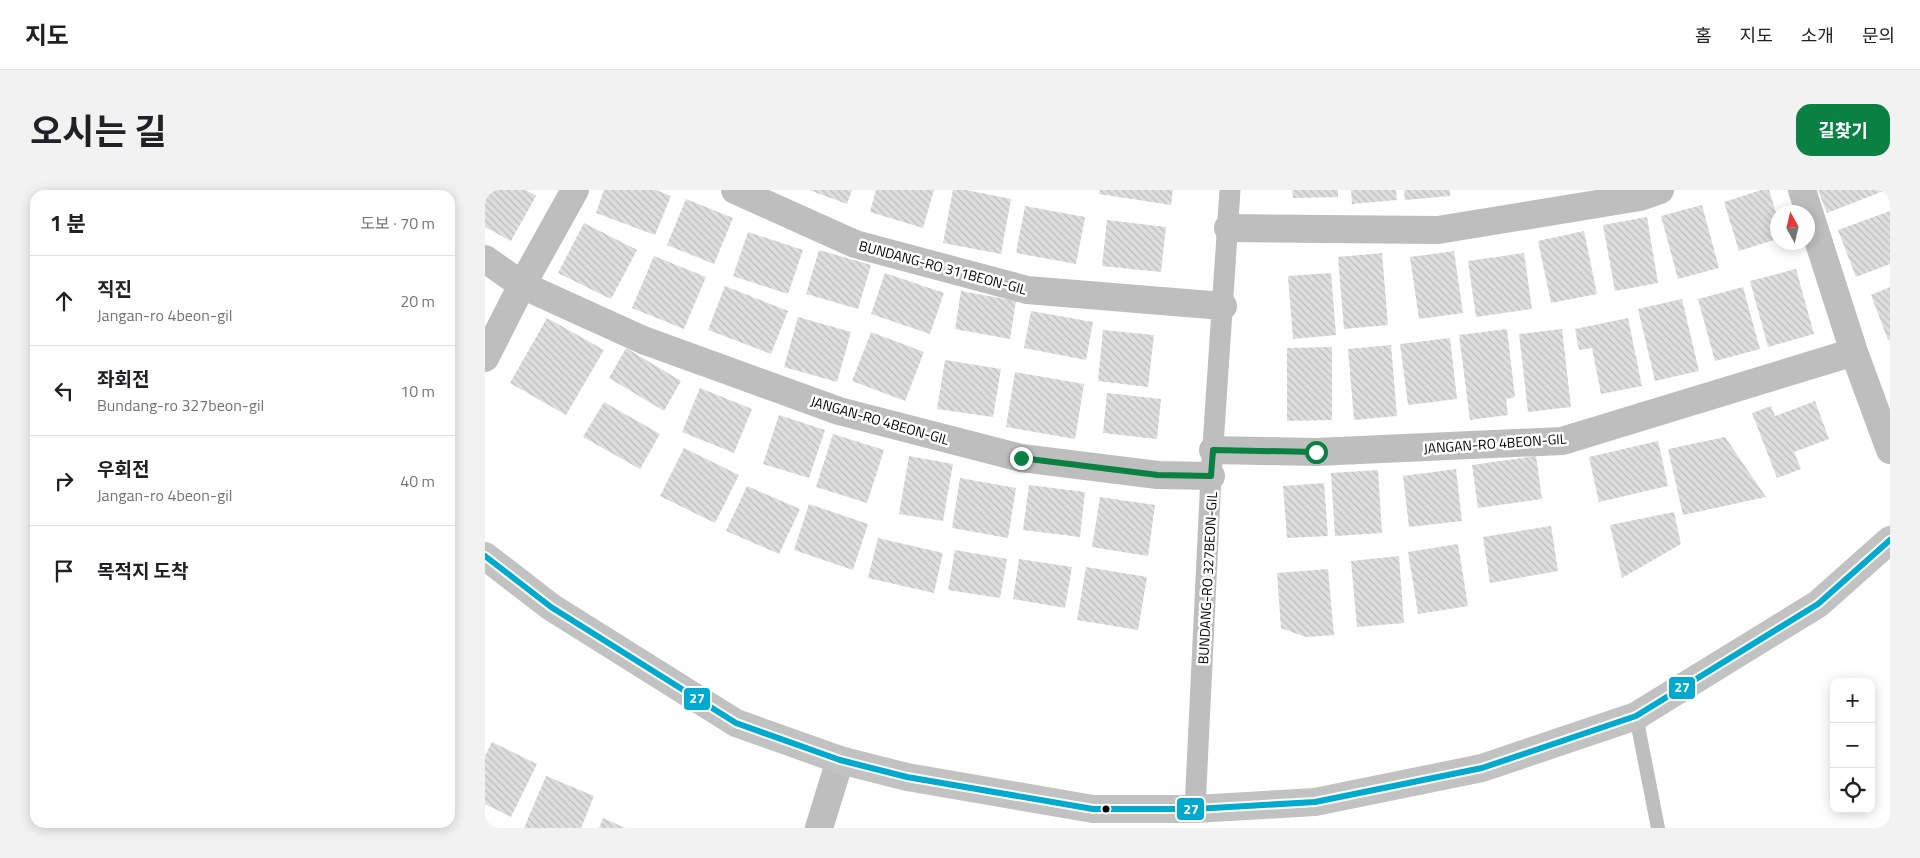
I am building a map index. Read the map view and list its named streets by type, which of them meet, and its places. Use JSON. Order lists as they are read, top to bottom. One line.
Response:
{"streets":{"street":["BUNDANG-RO 311BEON-GIL","JANGAN-RO 4BEON-GIL","BUNDANG-RO 327BEON-GIL"]},"crossings":[["BUNDANG-RO 311BEON-GIL","BUNDANG-RO 327BEON-GIL"],["JANGAN-RO 4BEON-GIL","BUNDANG-RO 327BEON-GIL"]],"lines":["transit line 27"],"north":"top","page":{"header":"지도","nav":["홈","지도","소개","문의"],"title":"오시는 길","buttons":"길찾기","heading":["1 분","도보 · 70 m"],"list":[["직진","Jangan-ro 4beon-gil","20 m"],["좌회전","Bundang-ro 327beon-gil","10 m"],["우회전","Jangan-ro 4beon-gil","40 m"],"목적지 도착"],"map_buttons":["+","−"]}}
